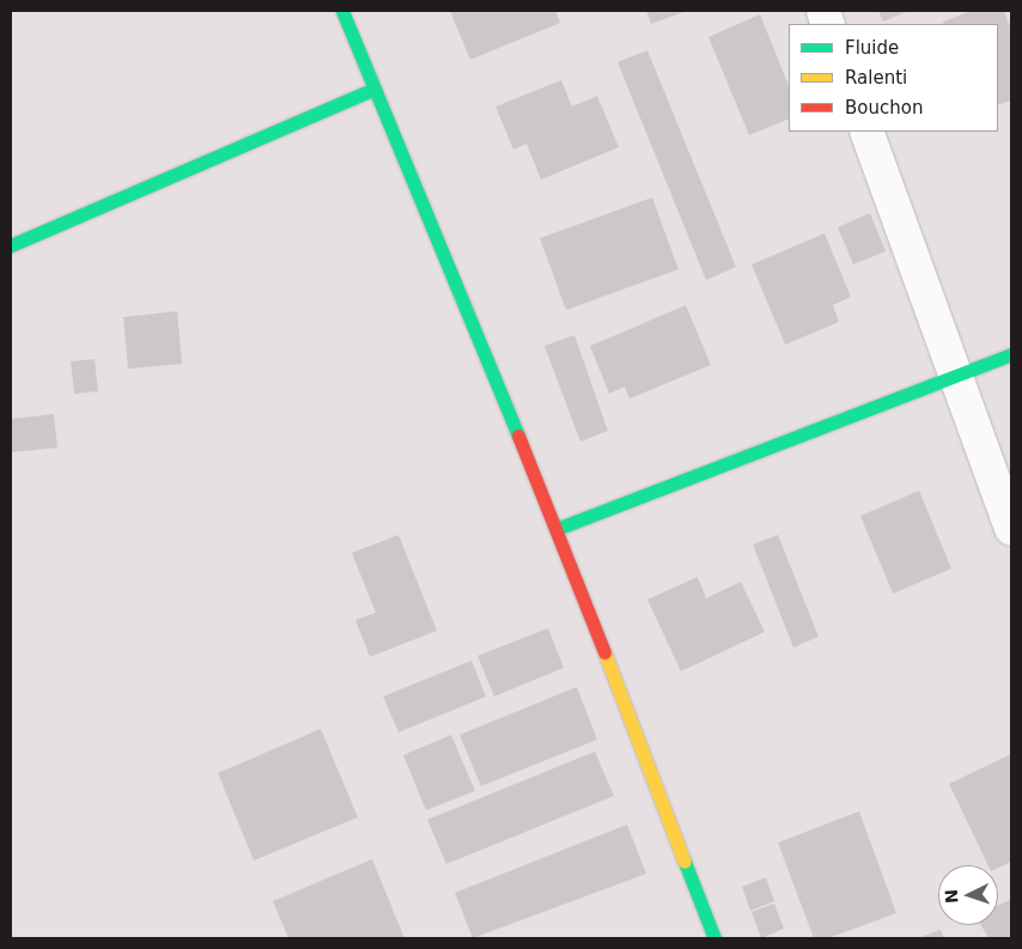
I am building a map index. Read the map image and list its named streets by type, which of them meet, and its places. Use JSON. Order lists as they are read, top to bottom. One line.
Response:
{"legend":["Fluide","Ralenti","Bouchon"],"north":"left"}
